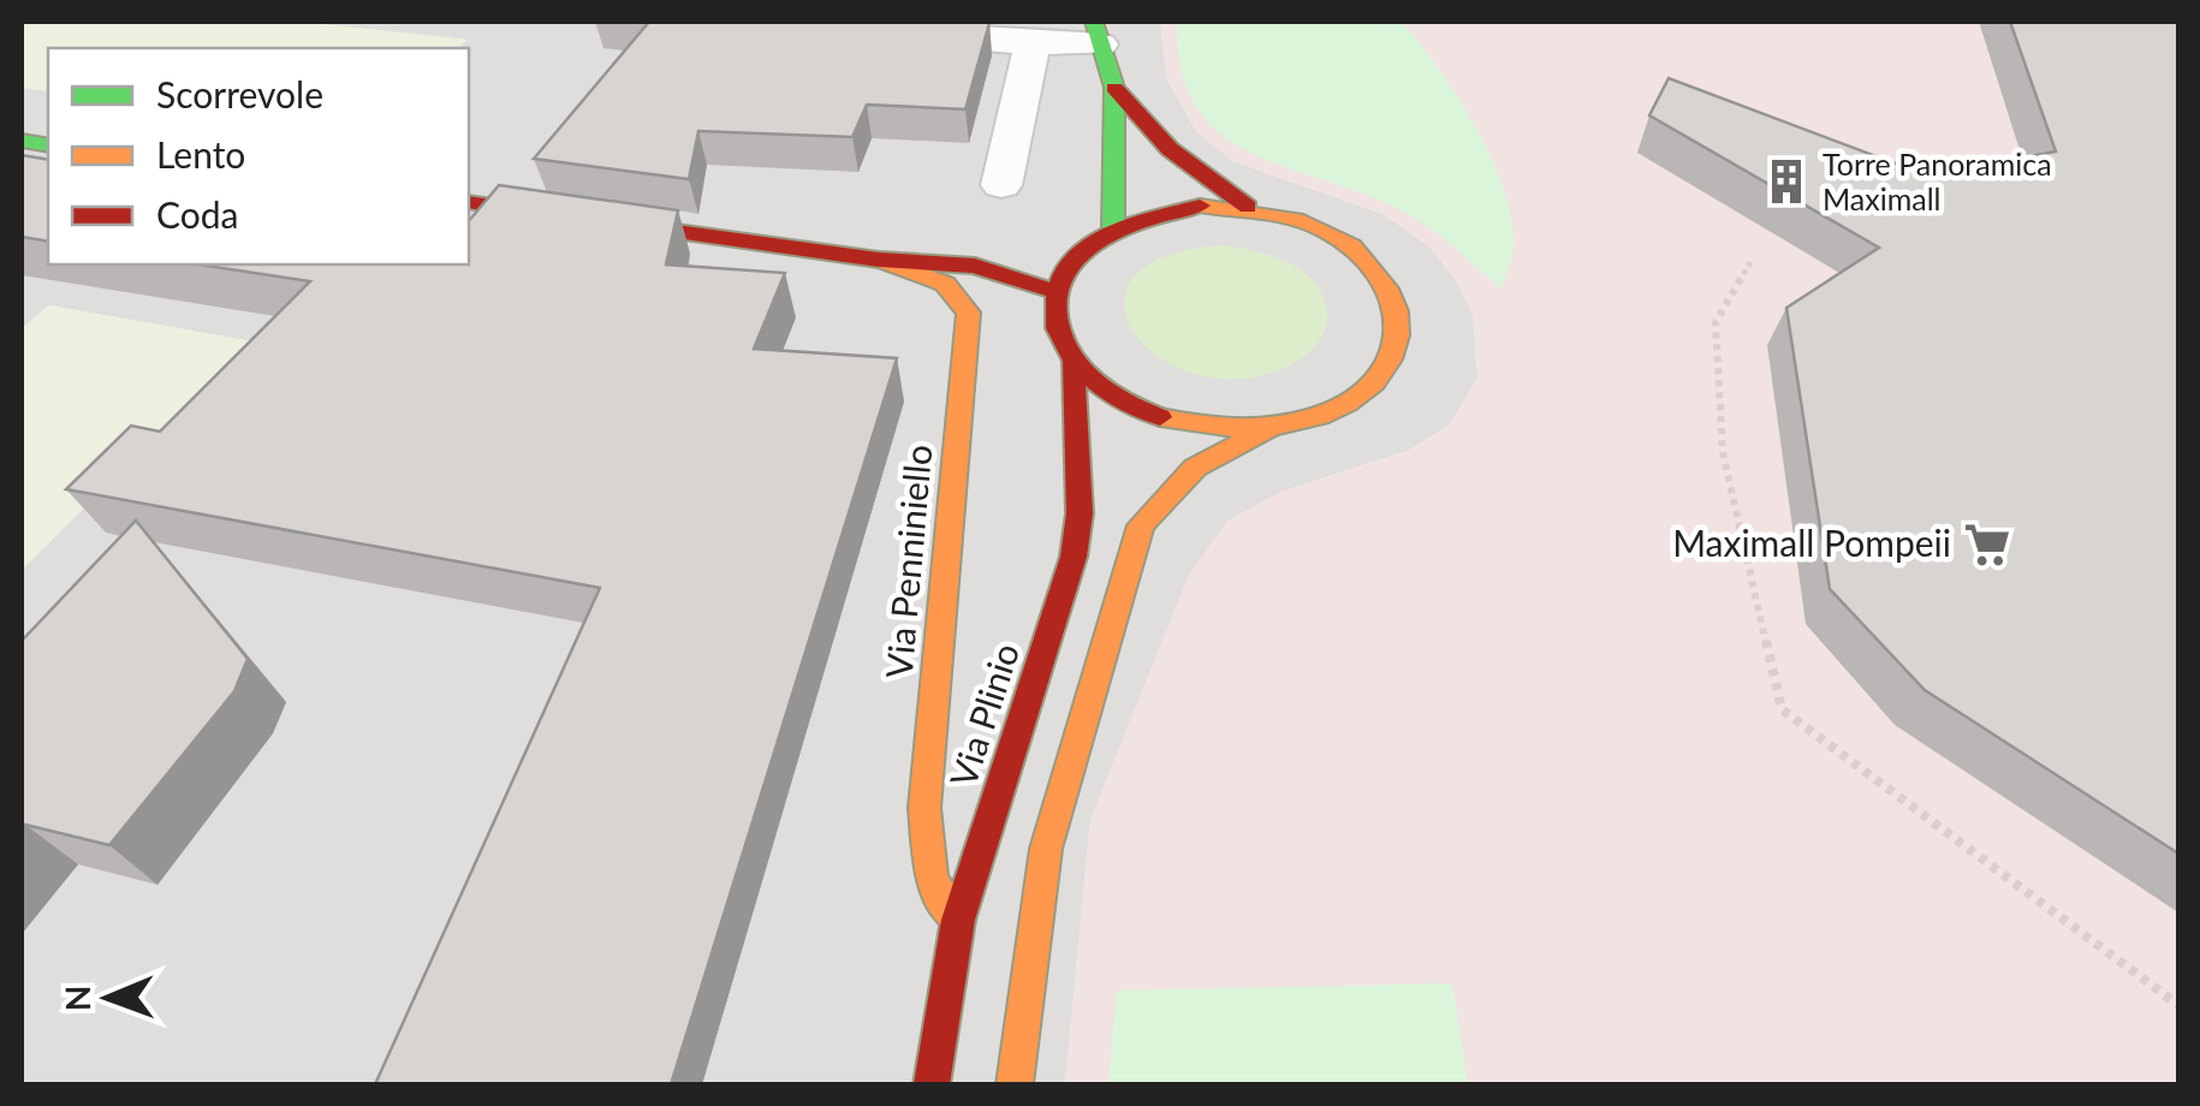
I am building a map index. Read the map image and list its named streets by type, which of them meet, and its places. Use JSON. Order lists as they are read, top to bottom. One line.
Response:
{"streets":{"main road":["Via Penniniello","Via Plinio"]},"crossings":[["Via Penniniello","Via Plinio"]],"places":{"building":["Torre Panoramica Maximall"],"supermarket":["Maximall Pompeii"]},"legend":["Scorrevole","Lento","Coda"],"north":"left"}
